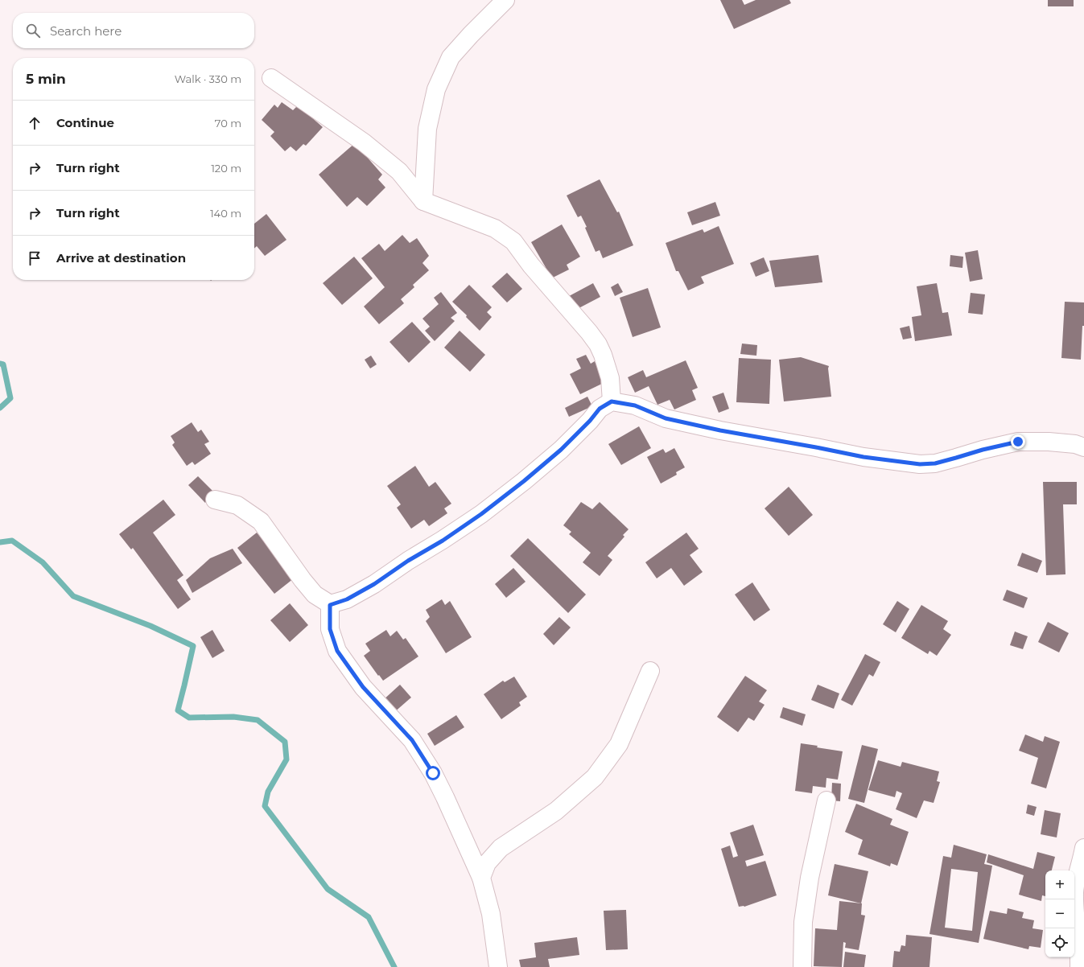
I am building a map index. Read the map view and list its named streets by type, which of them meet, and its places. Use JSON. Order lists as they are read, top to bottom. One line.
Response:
{"page":{"search":"Search here","heading":["5 min","Walk · 330 m"],"list":[["Continue","70 m"],["Turn right","120 m"],["Turn right","140 m"],"Arrive at destination"],"map_buttons":["+","−"]}}
